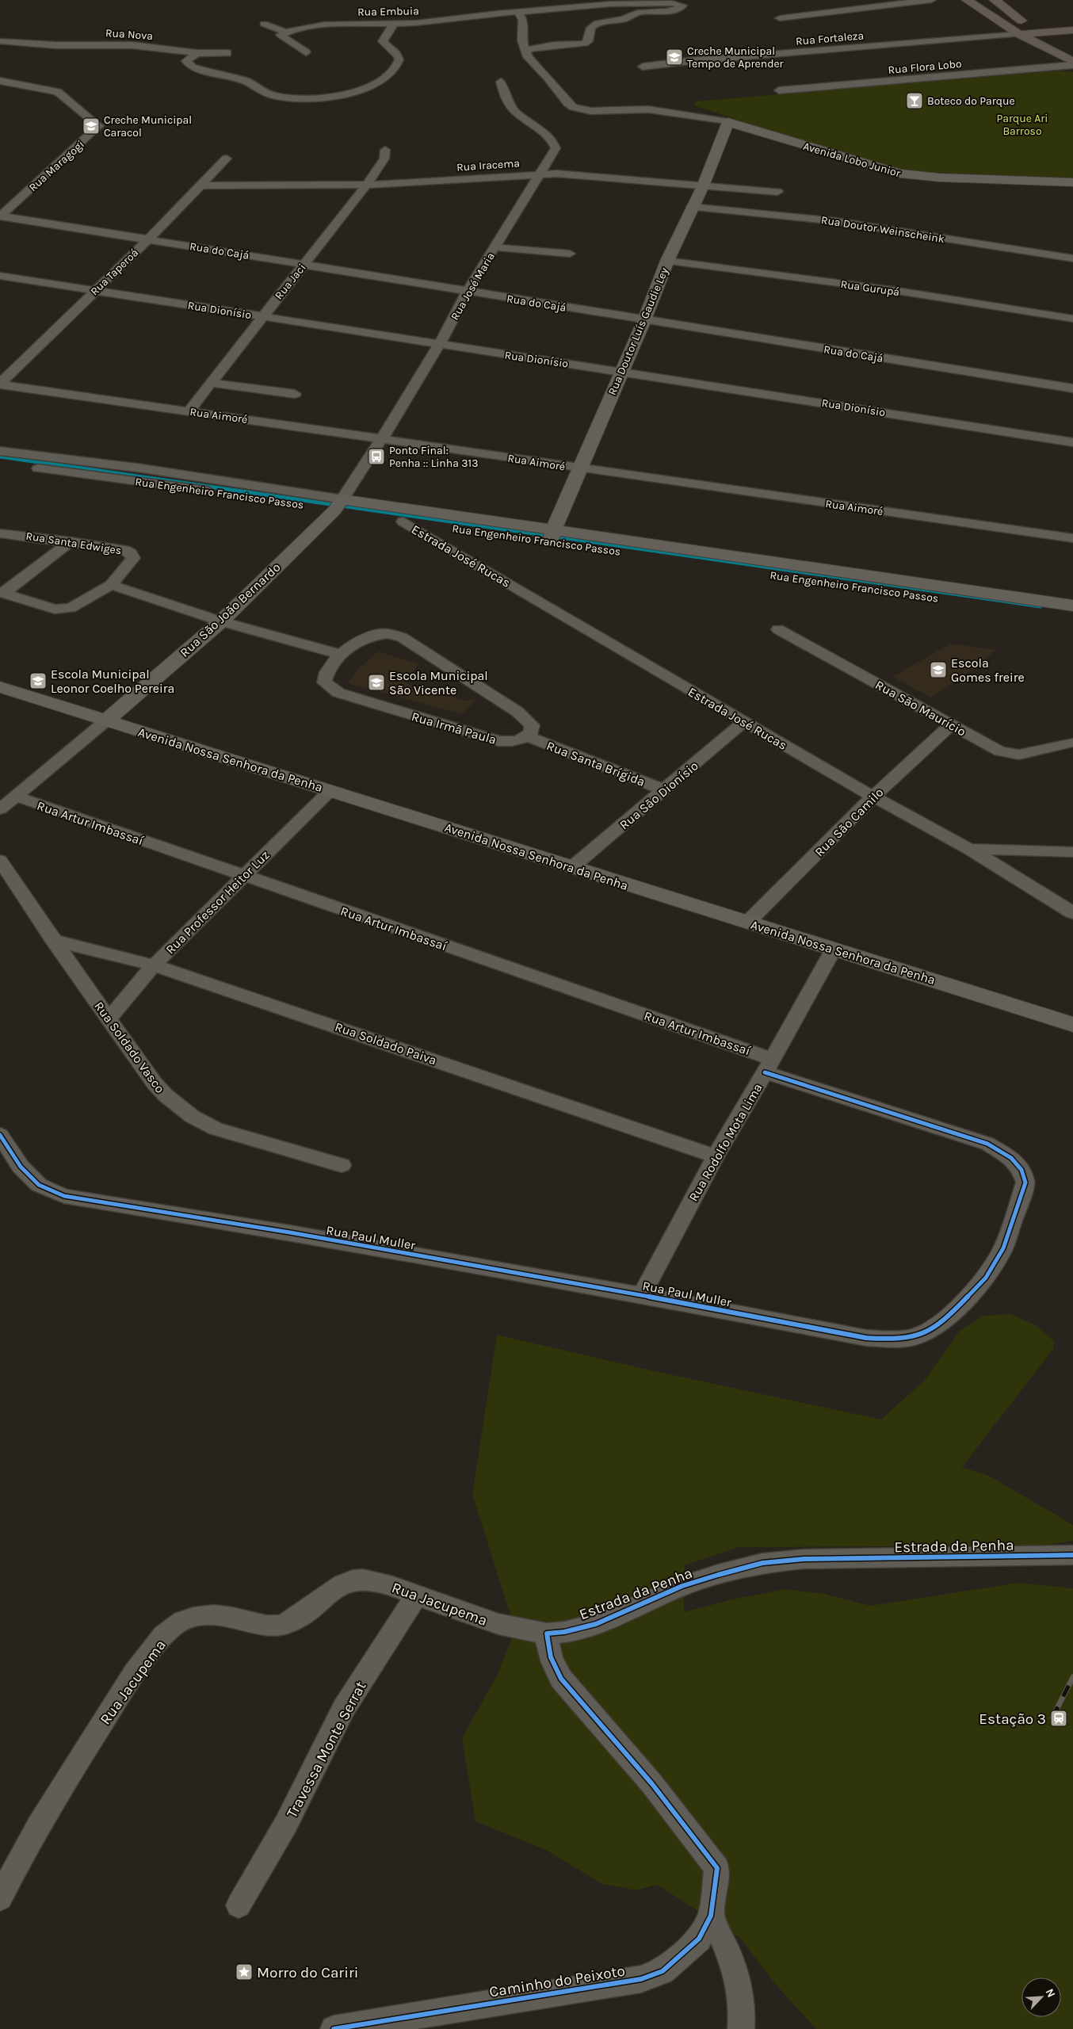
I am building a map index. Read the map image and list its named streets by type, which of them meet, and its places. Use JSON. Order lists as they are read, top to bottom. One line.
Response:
{"streets":{"street":["Rua Embuia","Rua Nova","Rua Fortaleza","Rua Flora Lobo","Avenida Lobo Junior","Rua Iracema","Rua Maragogi","Rua Doutor Weinscheink","Rua do Cajá","Rua Taperoá","Rua Jaci","Rua José Maria","Rua Gurupá","Rua Dionísio","Rua Doutor Luís Gaudie Ley","Rua Aimoré","Rua Engenheiro Francisco Passos","Rua Santa Edwiges","Estrada José Rucas","Rua São João Bernardo","Rua São Maurício","Rua Irmã Paula","Avenida Nossa Senhora da Penha","Rua Santa Brígida","Rua São Dionísio","Rua São Camilo","Rua Artur Imbassaí","Rua Professor Heitor Luz","Rua Soldado Paiva","Rua Soldado Vasco","Rua Rodolfo Mota Lima","Rua Paul Muller","Estrada da Penha","Rua Jacupema","Travessa Monte Serrat","Caminho do Peixoto"]},"crossings":[["Avenida Lobo Junior","Rua Doutor Luís Gaudie Ley"],["Rua Iracema","Rua Taperoá"],["Rua Iracema","Rua Jaci"],["Rua Iracema","Rua José Maria"],["Rua Iracema","Rua Doutor Luís Gaudie Ley"],["Rua Maragogi","Rua do Cajá"],["Rua Doutor Weinscheink","Rua Doutor Luís Gaudie Ley"],["Rua do Cajá","Rua Taperoá"],["Rua do Cajá","Rua Jaci"],["Rua do Cajá","Rua José Maria"],["Rua do Cajá","Rua Doutor Luís Gaudie Ley"],["Rua Taperoá","Rua Dionísio"],["Rua Taperoá","Rua Aimoré"],["Rua Jaci","Rua Dionísio"],["Rua Jaci","Rua Aimoré"],["Rua José Maria","Rua Dionísio"],["Rua José Maria","Rua Aimoré"],["Rua José Maria","Rua Engenheiro Francisco Passos"],["Rua José Maria","Rua São João Bernardo"],["Rua Gurupá","Rua Doutor Luís Gaudie Ley"],["Rua Dionísio","Rua Doutor Luís Gaudie Ley"],["Rua Doutor Luís Gaudie Ley","Rua Aimoré"],["Rua Doutor Luís Gaudie Ley","Rua Engenheiro Francisco Passos"],["Rua Engenheiro Francisco Passos","Estrada José Rucas"],["Rua Engenheiro Francisco Passos","Rua São João Bernardo"],["Estrada José Rucas","Rua São Dionísio"],["Estrada José Rucas","Rua São Camilo"],["Rua São João Bernardo","Avenida Nossa Senhora da Penha"],["Rua São Maurício","Rua São Camilo"],["Rua Irmã Paula","Rua Santa Brígida"],["Avenida Nossa Senhora da Penha","Rua São Dionísio"],["Avenida Nossa Senhora da Penha","Rua São Camilo"],["Avenida Nossa Senhora da Penha","Rua Professor Heitor Luz"],["Avenida Nossa Senhora da Penha","Rua Rodolfo Mota Lima"],["Rua Santa Brígida","Rua São Dionísio"],["Rua Artur Imbassaí","Rua Professor Heitor Luz"],["Rua Artur Imbassaí","Rua Rodolfo Mota Lima"],["Rua Artur Imbassaí","Rua Paul Muller"],["Rua Professor Heitor Luz","Rua Soldado Paiva"],["Rua Professor Heitor Luz","Rua Soldado Vasco"],["Rua Soldado Paiva","Rua Soldado Vasco"],["Rua Soldado Paiva","Rua Rodolfo Mota Lima"],["Rua Rodolfo Mota Lima","Rua Paul Muller"],["Estrada da Penha","Rua Jacupema"],["Estrada da Penha","Caminho do Peixoto"],["Rua Jacupema","Travessa Monte Serrat"],["Rua Jacupema","Caminho do Peixoto"]],"parks":["Parque Ari Barroso"],"places":{"school or university":["Creche Municipal Tempo de Aprender","Creche Municipal Caracol","Escola Gomes freire","Escola Municipal Leonor Coelho Pereira","Escola Municipal São Vicente"],"bar":["Boteco do Parque"],"bus stop":["Ponto Final: Penha :: Linha 313"],"station":["Estação 3"],"place":["Morro do Cariri"]},"north":"top right"}
